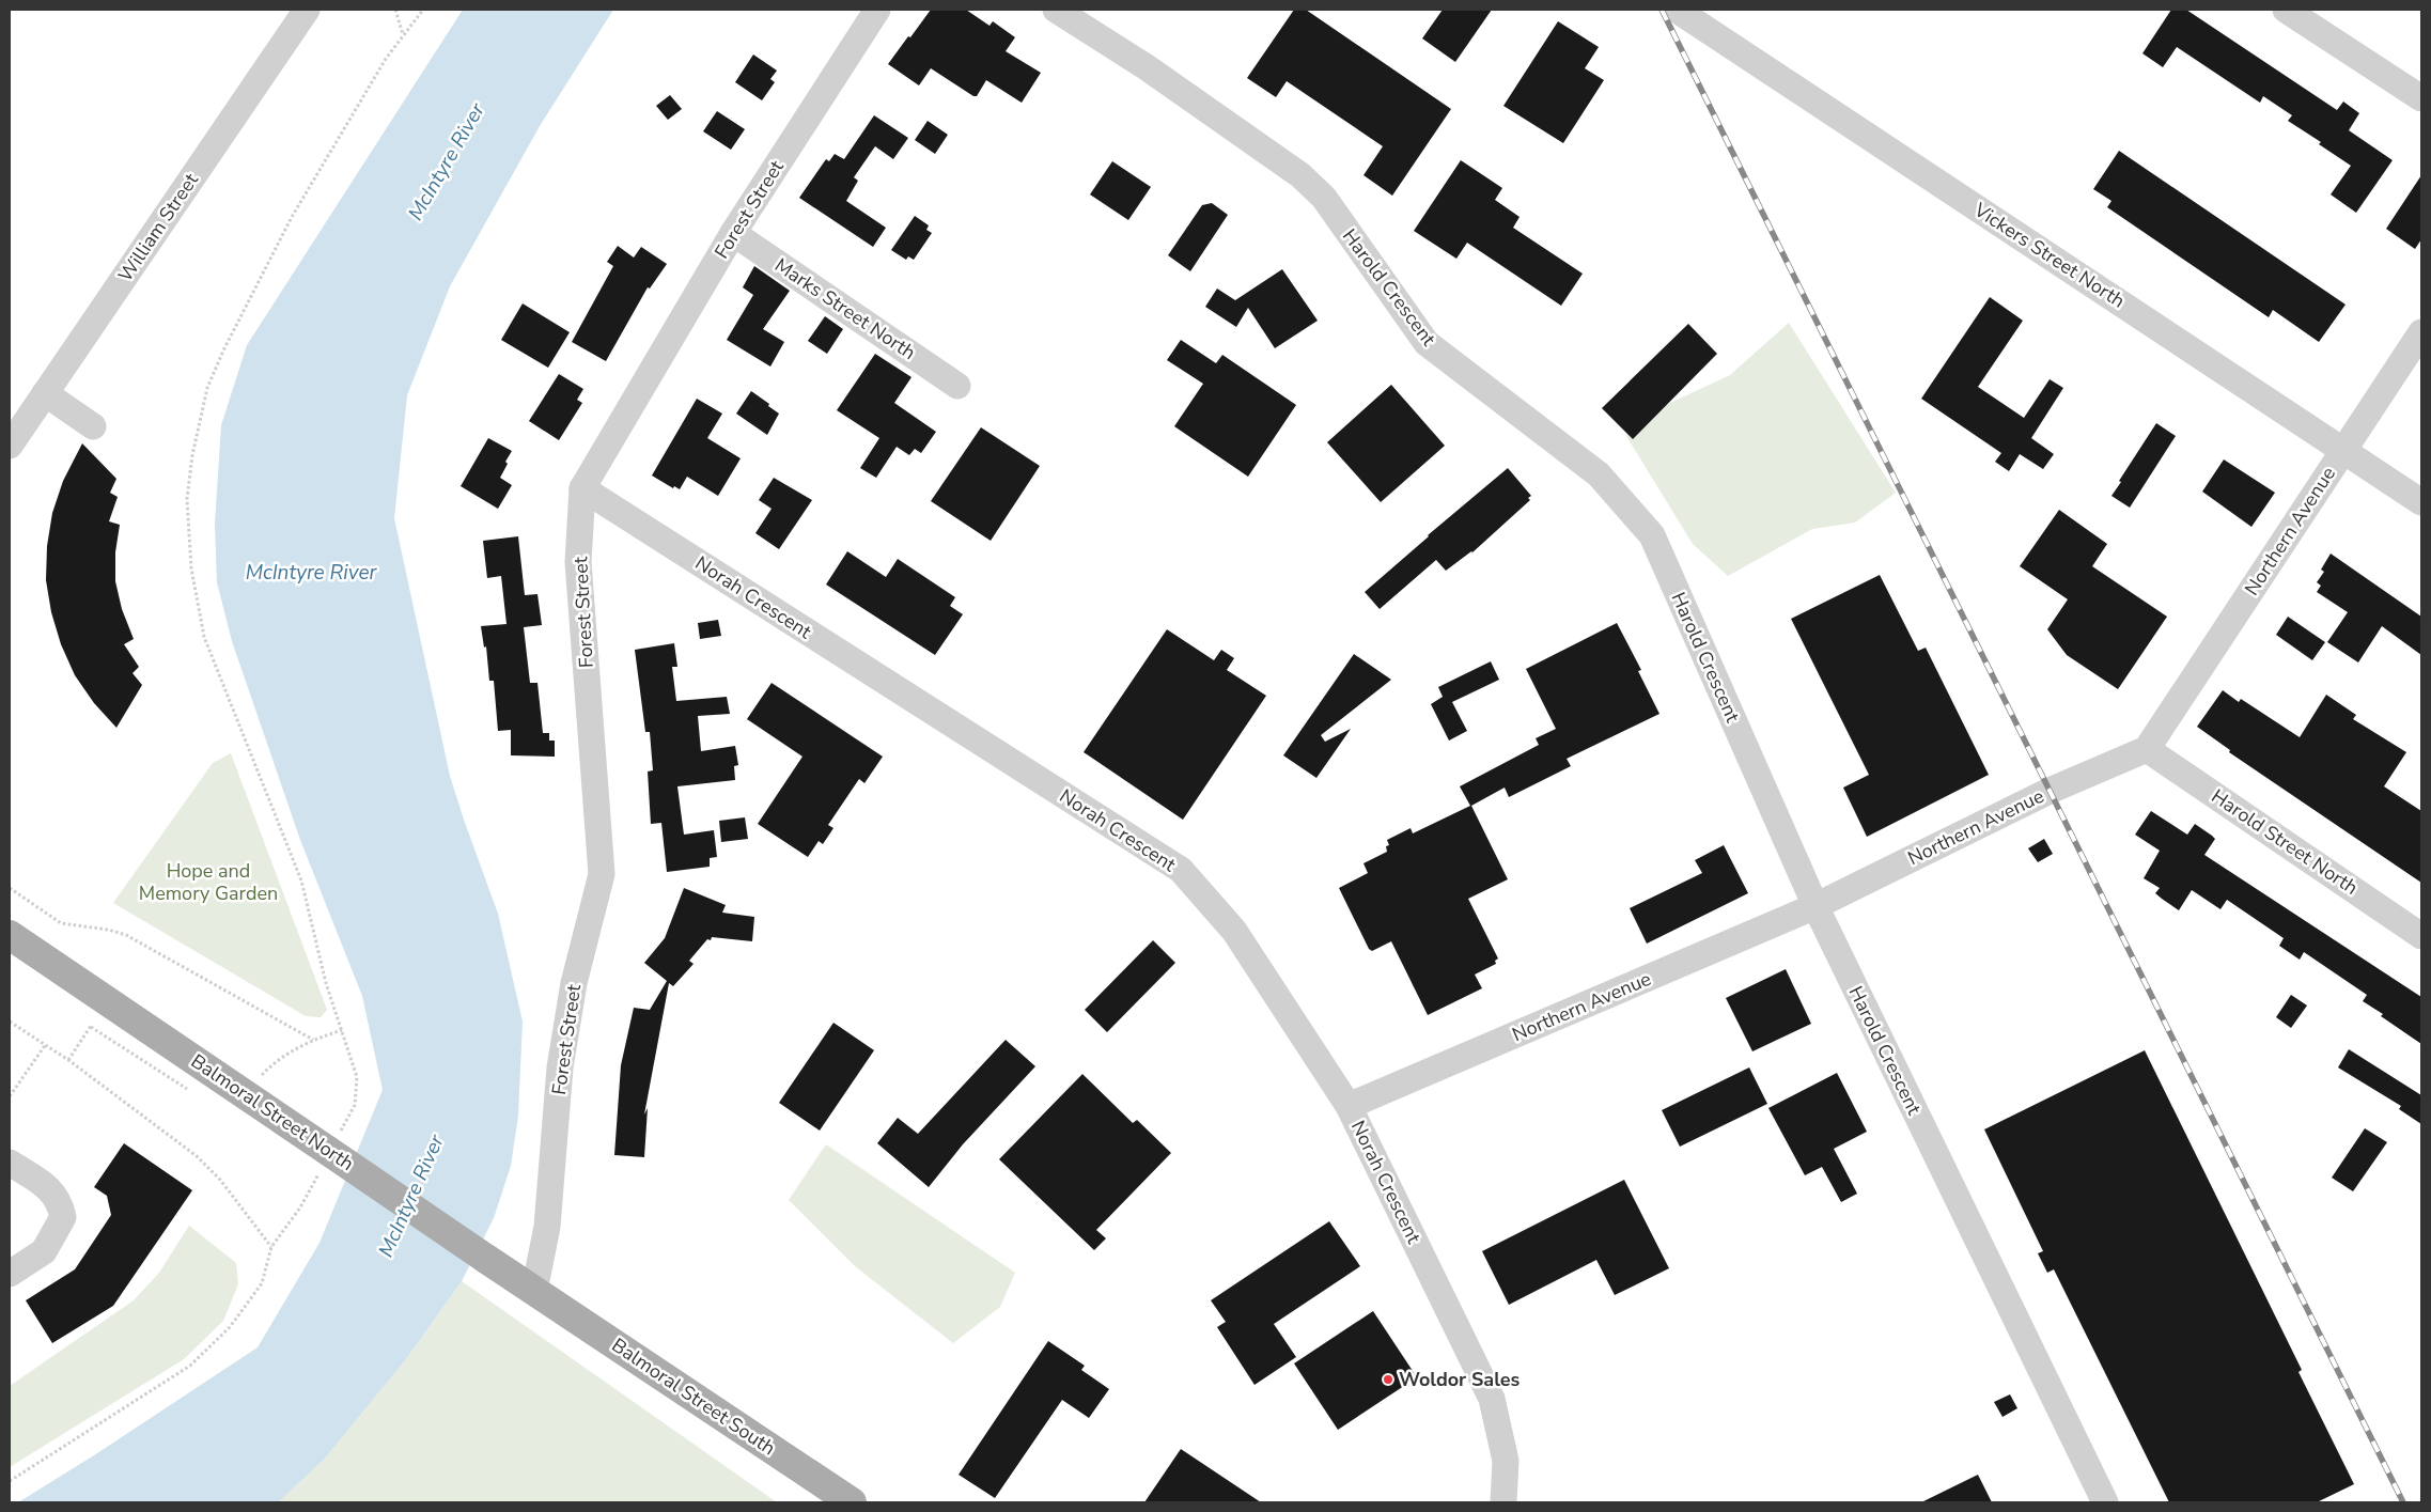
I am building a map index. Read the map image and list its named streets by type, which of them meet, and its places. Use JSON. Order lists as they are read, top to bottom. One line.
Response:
{"streets":{"main road":["Balmoral Street North","Balmoral Street South"],"street":["Forest Street","William Street","Vickers Street North","Harold Crescent","Marks Street North","Northern Avenue","Norah Crescent","Harold Street North"]},"crossings":[["Forest Street","Marks Street North"],["Forest Street","Norah Crescent"],["Forest Street","Balmoral Street North"],["Forest Street","Balmoral Street South"],["Vickers Street North","Northern Avenue"],["Harold Crescent","Northern Avenue"],["Northern Avenue","Norah Crescent"],["Northern Avenue","Harold Street North"],["Balmoral Street North","Balmoral Street South"]],"water":["McIntyre River"],"parks":["Hope and Memory Garden"],"places":["Woldor Sales"]}
